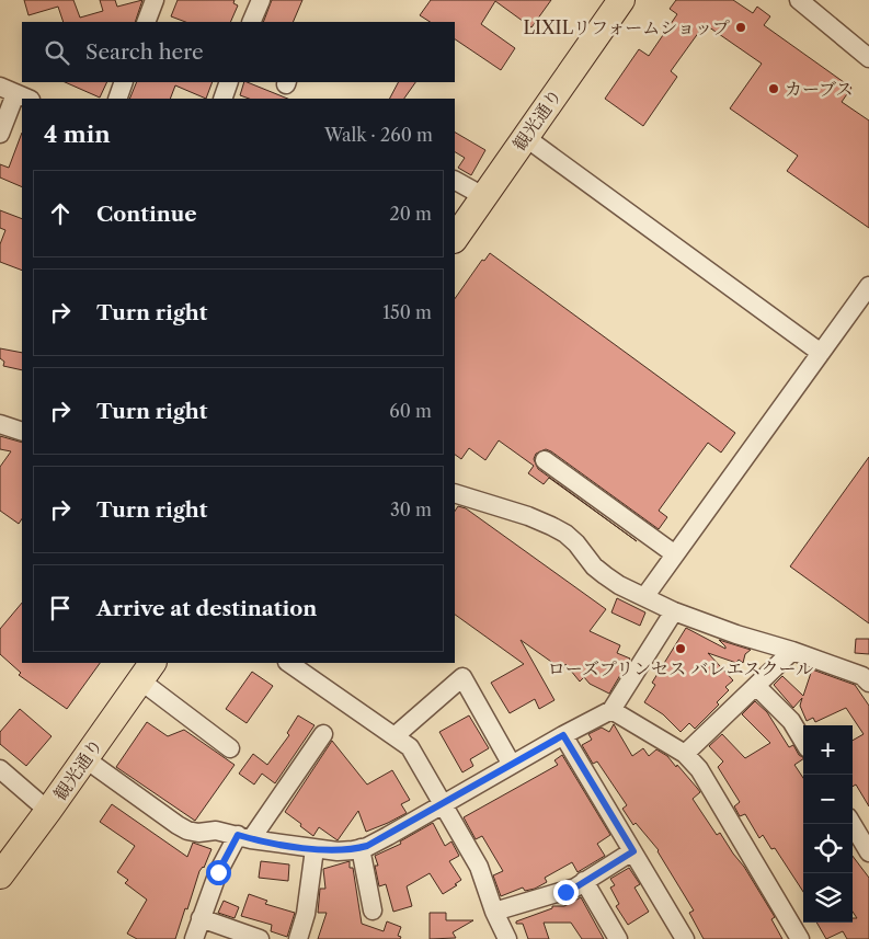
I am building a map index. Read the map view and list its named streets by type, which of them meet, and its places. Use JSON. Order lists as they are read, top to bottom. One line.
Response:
{"streets":{"highway":["観光通り"]},"places":["LIXILリフォームショップ","カーブス","ローズプリンセス バレエスクール"],"page":{"search":"Search here","heading":["4 min","Walk · 260 m"],"list":[["Continue","20 m"],["Turn right","150 m"],["Turn right","60 m"],["Turn right","30 m"],"Arrive at destination"],"map_buttons":["+","−"]}}
